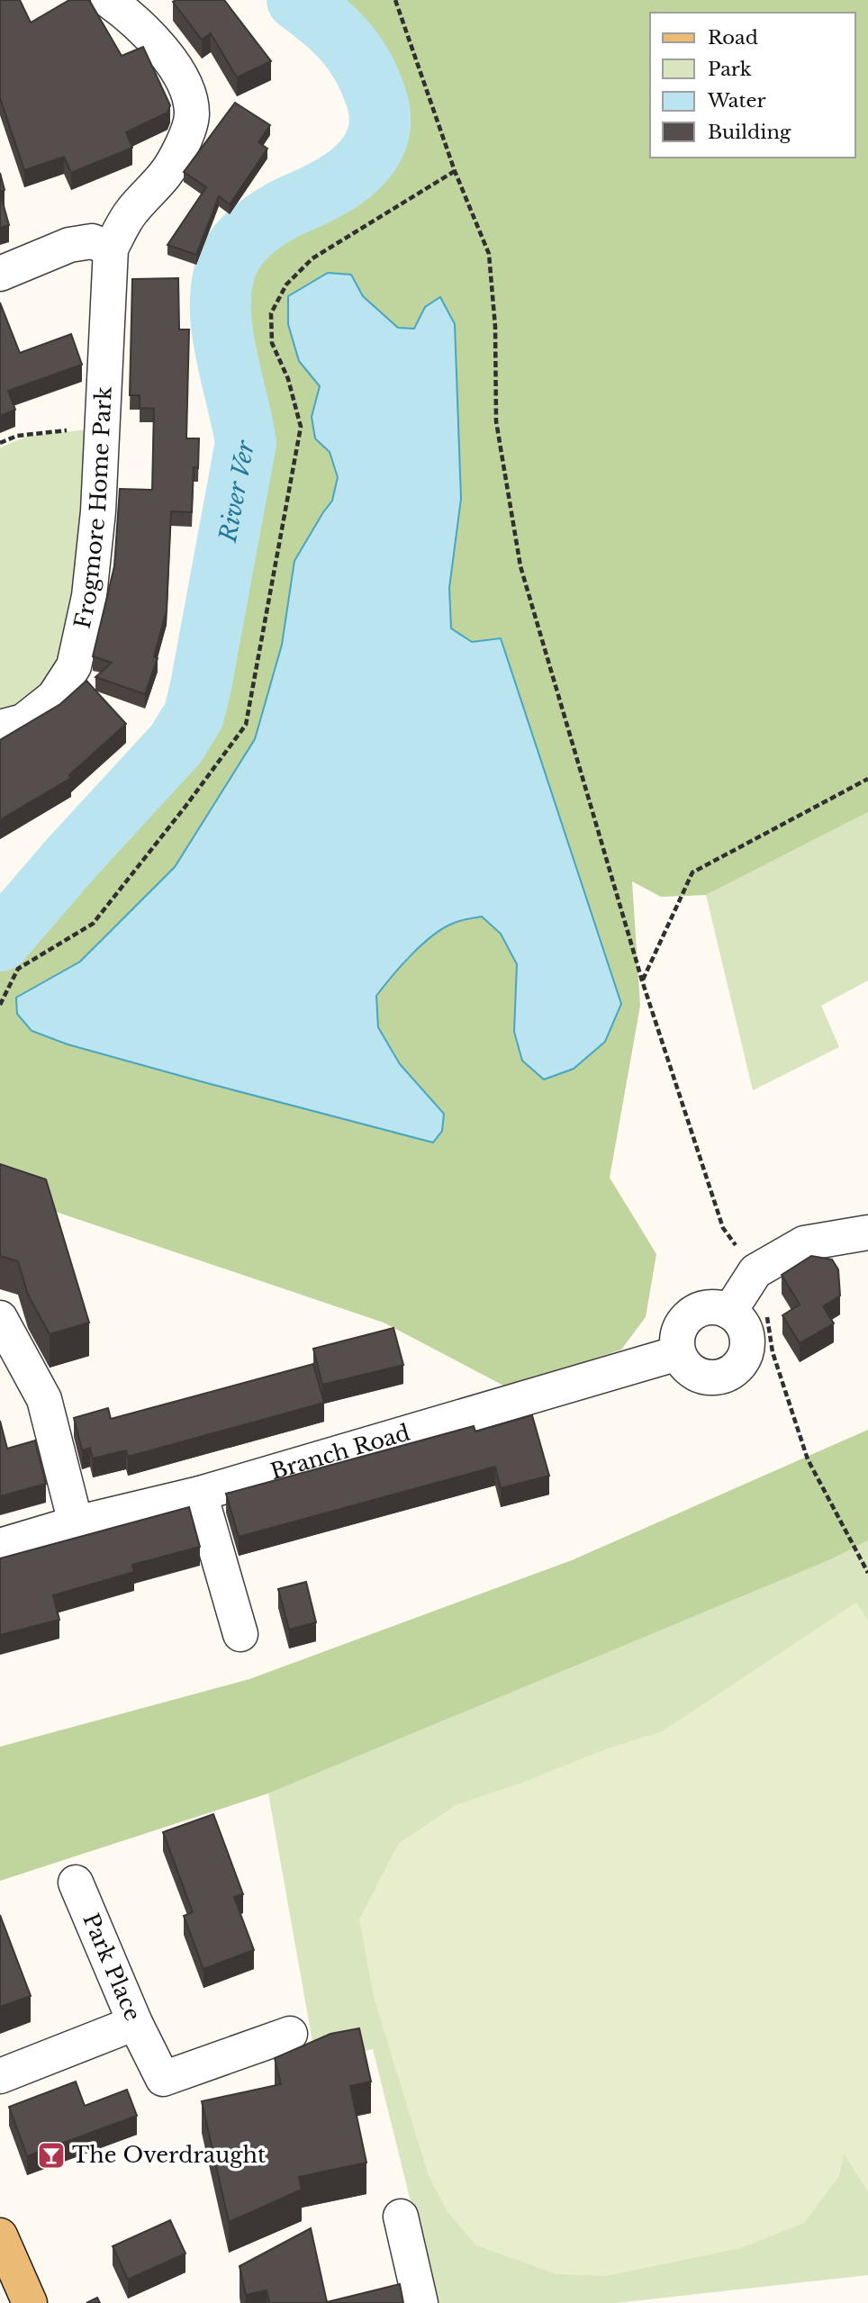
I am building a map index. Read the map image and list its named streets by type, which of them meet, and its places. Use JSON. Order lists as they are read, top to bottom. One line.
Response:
{"streets":{"street":["Frogmore Home Park","Branch Road","Park Place"]},"water":["River Ver"],"places":{"bar":["The Overdraught"]},"legend":["Road","Park","Water","Building"]}
